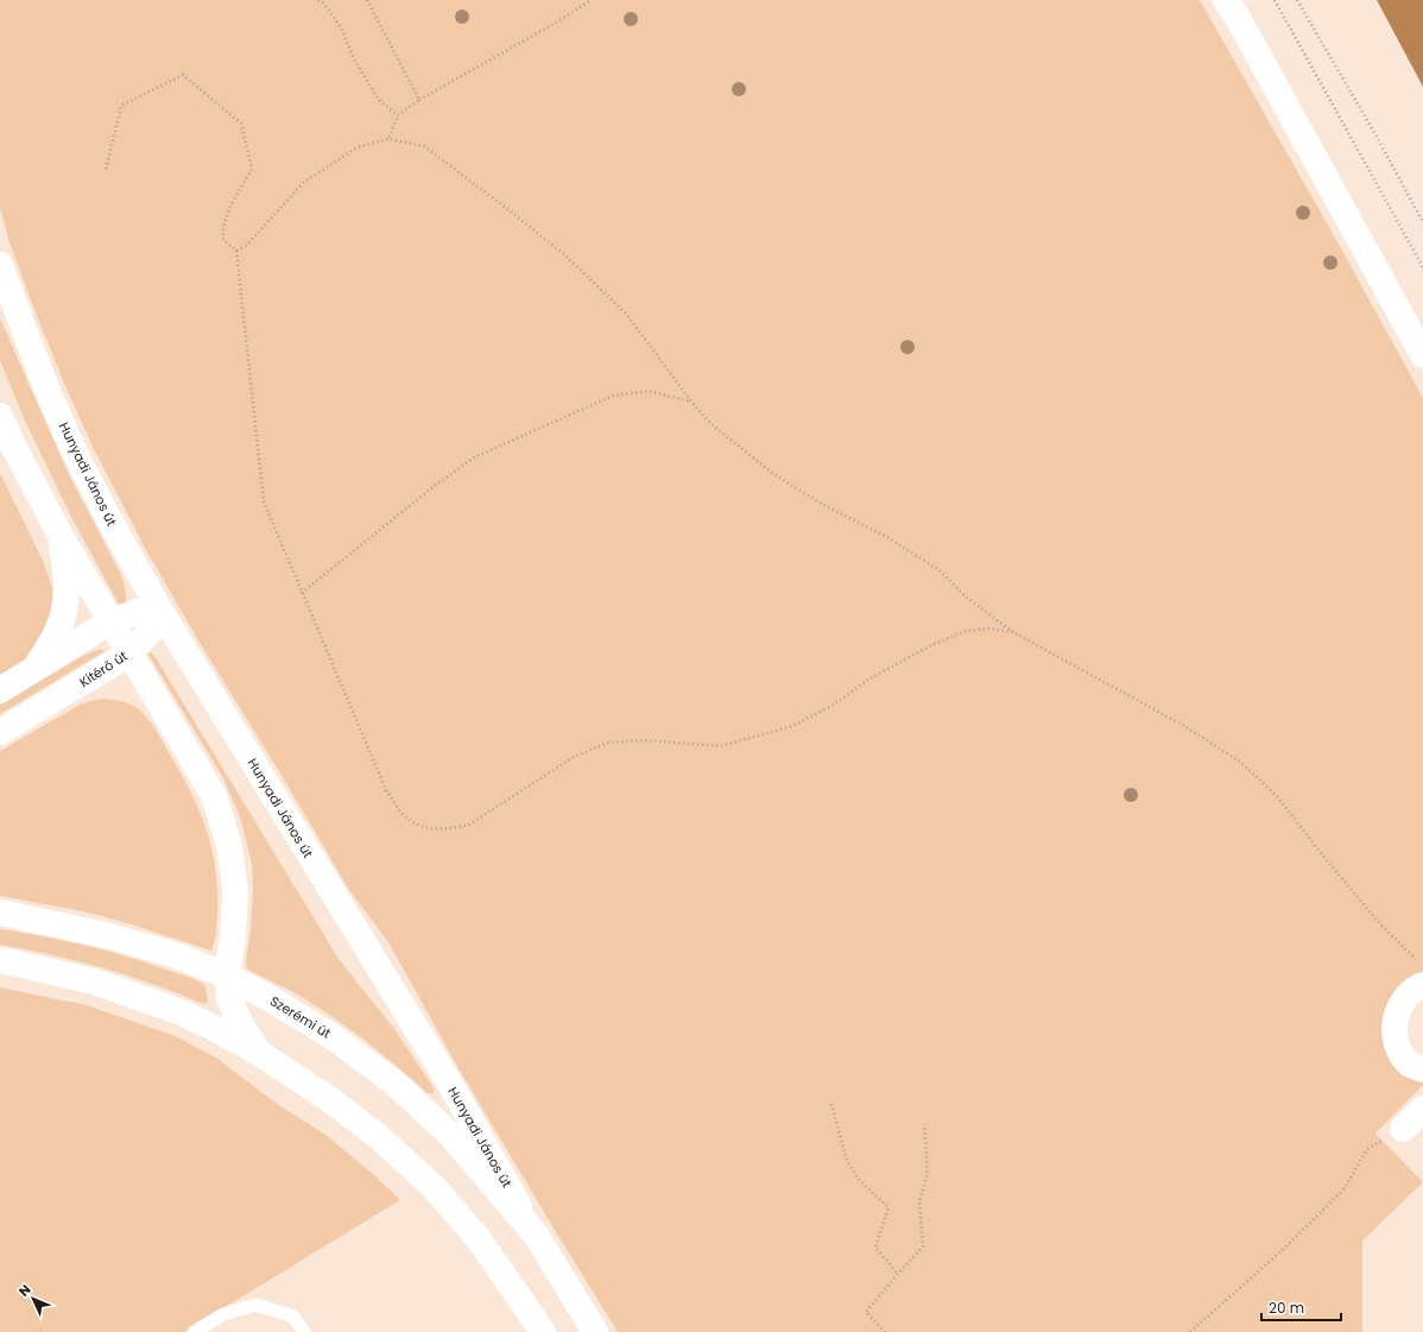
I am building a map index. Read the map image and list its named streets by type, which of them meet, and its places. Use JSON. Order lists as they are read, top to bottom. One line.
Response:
{"streets":{"main road":["Hunyadi János út","Kitérő út","Szerémi út"]},"crossings":[["Hunyadi János út","Kitérő út"],["Hunyadi János út","Szerémi út"]],"scale_bar":"20 m","north":"top left"}
